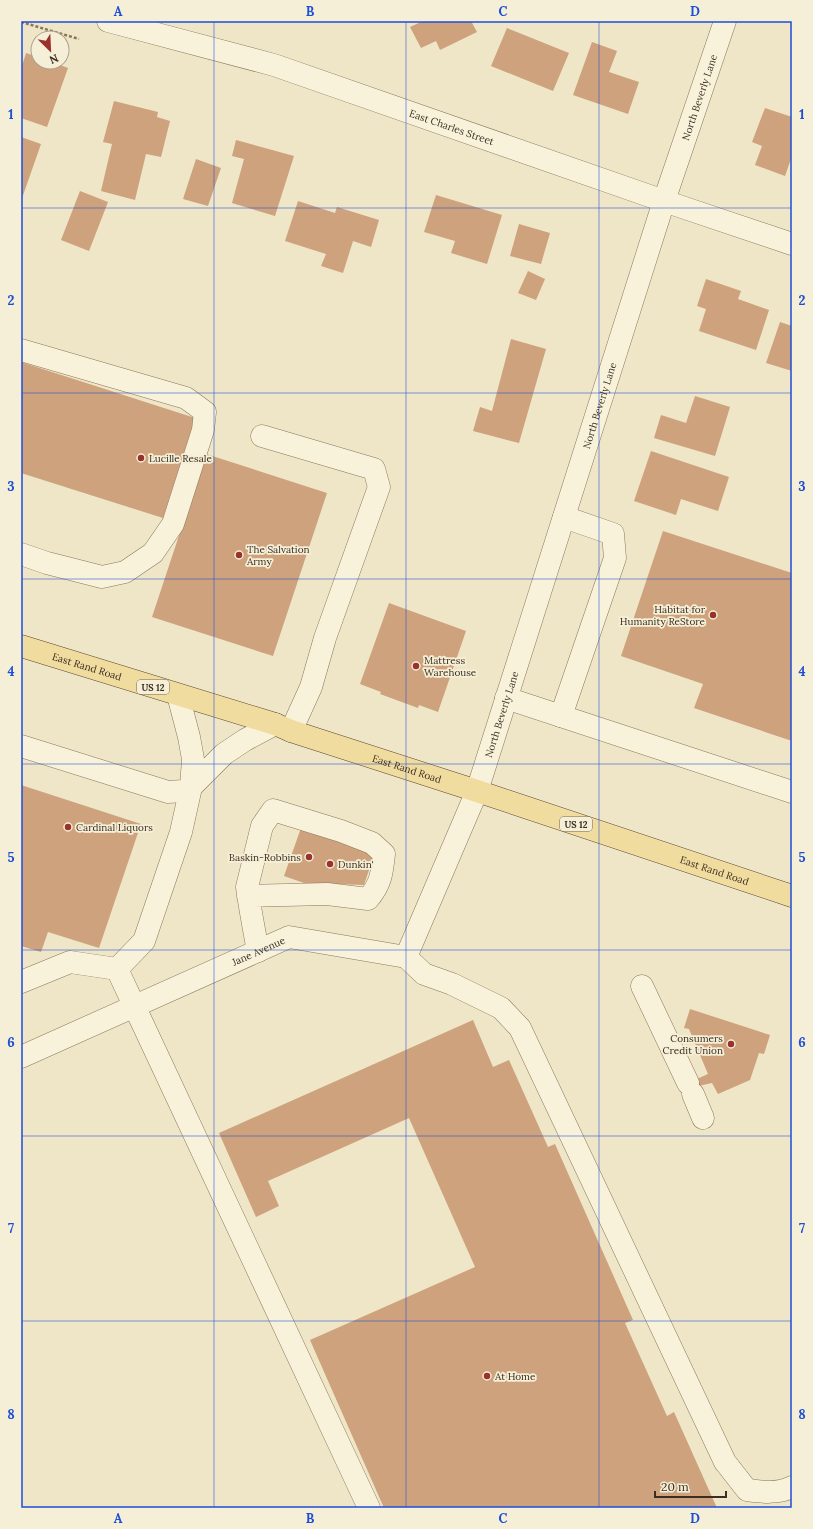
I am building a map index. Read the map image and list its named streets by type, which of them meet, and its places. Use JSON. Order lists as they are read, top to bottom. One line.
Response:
{"streets":{"main road":["East Rand Road","US 12"],"street":["North Beverly Lane","East Charles Street","Jane Avenue"]},"crossings":[["North Beverly Lane","East Charles Street"],["North Beverly Lane","East Rand Road"]],"places":["Lucille Resale","The Salvation Army","Habitat for Humanity ReStore","Mattress Warehouse","Cardinal Liquors","Baskin-Robbins","Dunkin'","Consumers Credit Union","At Home"],"scale_bar":"20 m","north":"bottom right","grid":{"columns":["A","B","C","D"],"rows":["1","2","3","4","5","6","7","8"]}}
